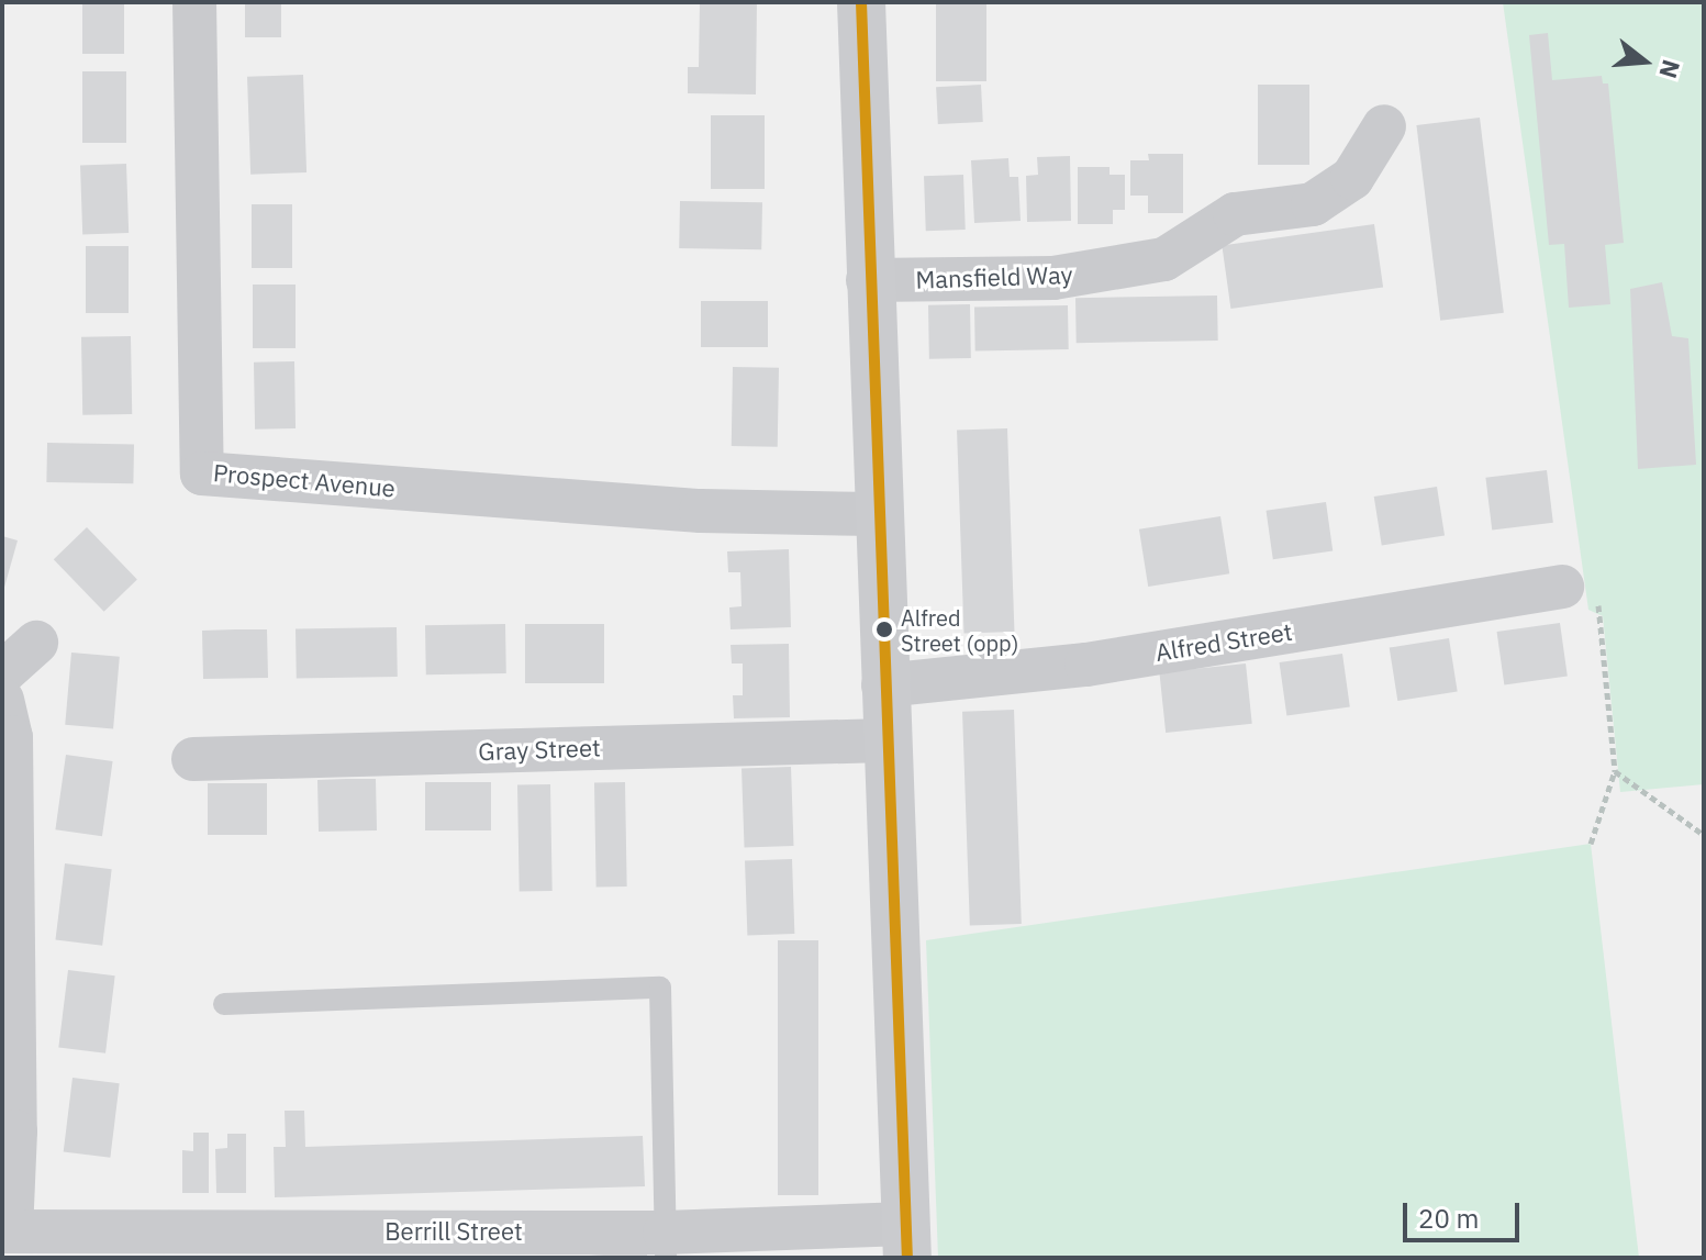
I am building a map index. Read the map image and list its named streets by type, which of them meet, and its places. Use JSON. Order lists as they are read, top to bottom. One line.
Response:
{"streets":{"street":["Mansfield Way","Prospect Avenue","Alfred Street","Gray Street","Berrill Street"]},"places":["Alfred Street (opp)"],"scale_bar":"20 m","north":"right"}
